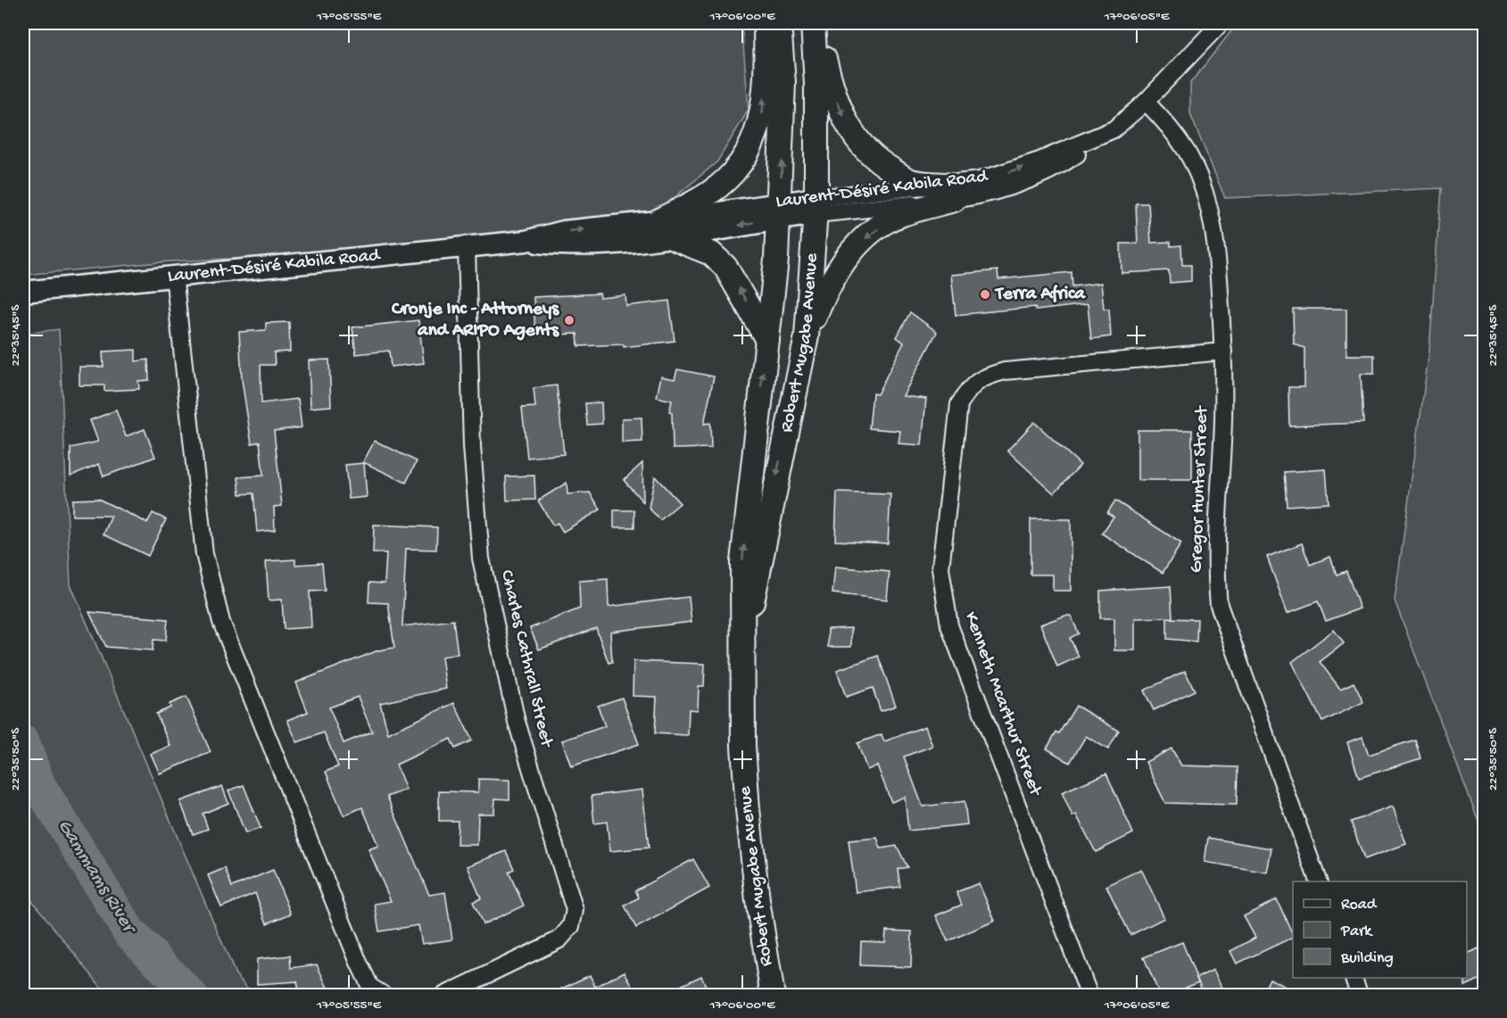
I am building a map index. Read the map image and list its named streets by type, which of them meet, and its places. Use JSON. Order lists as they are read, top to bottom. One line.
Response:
{"streets":{"main road":["Robert Mugabe Avenue"],"street":["Laurent-Désiré Kabila Road","Gregor Hunter Street","Charles Cathrall Street","Kenneth Mcarthur Street"]},"crossings":[["Laurent-Désiré Kabila Road","Robert Mugabe Avenue"],["Laurent-Désiré Kabila Road","Gregor Hunter Street"],["Laurent-Désiré Kabila Road","Charles Cathrall Street"],["Gregor Hunter Street","Kenneth Mcarthur Street"]],"water":["Gammams River"],"places":["Terra Africa","Cronje Inc - Attorneys and ARIPO Agents"],"legend":["Road","Park","Building"],"coordinates":["17°05'55\"E","17°06'00\"E","17°06'05\"E","22°35'45\"S","22°35'50\"S"]}
